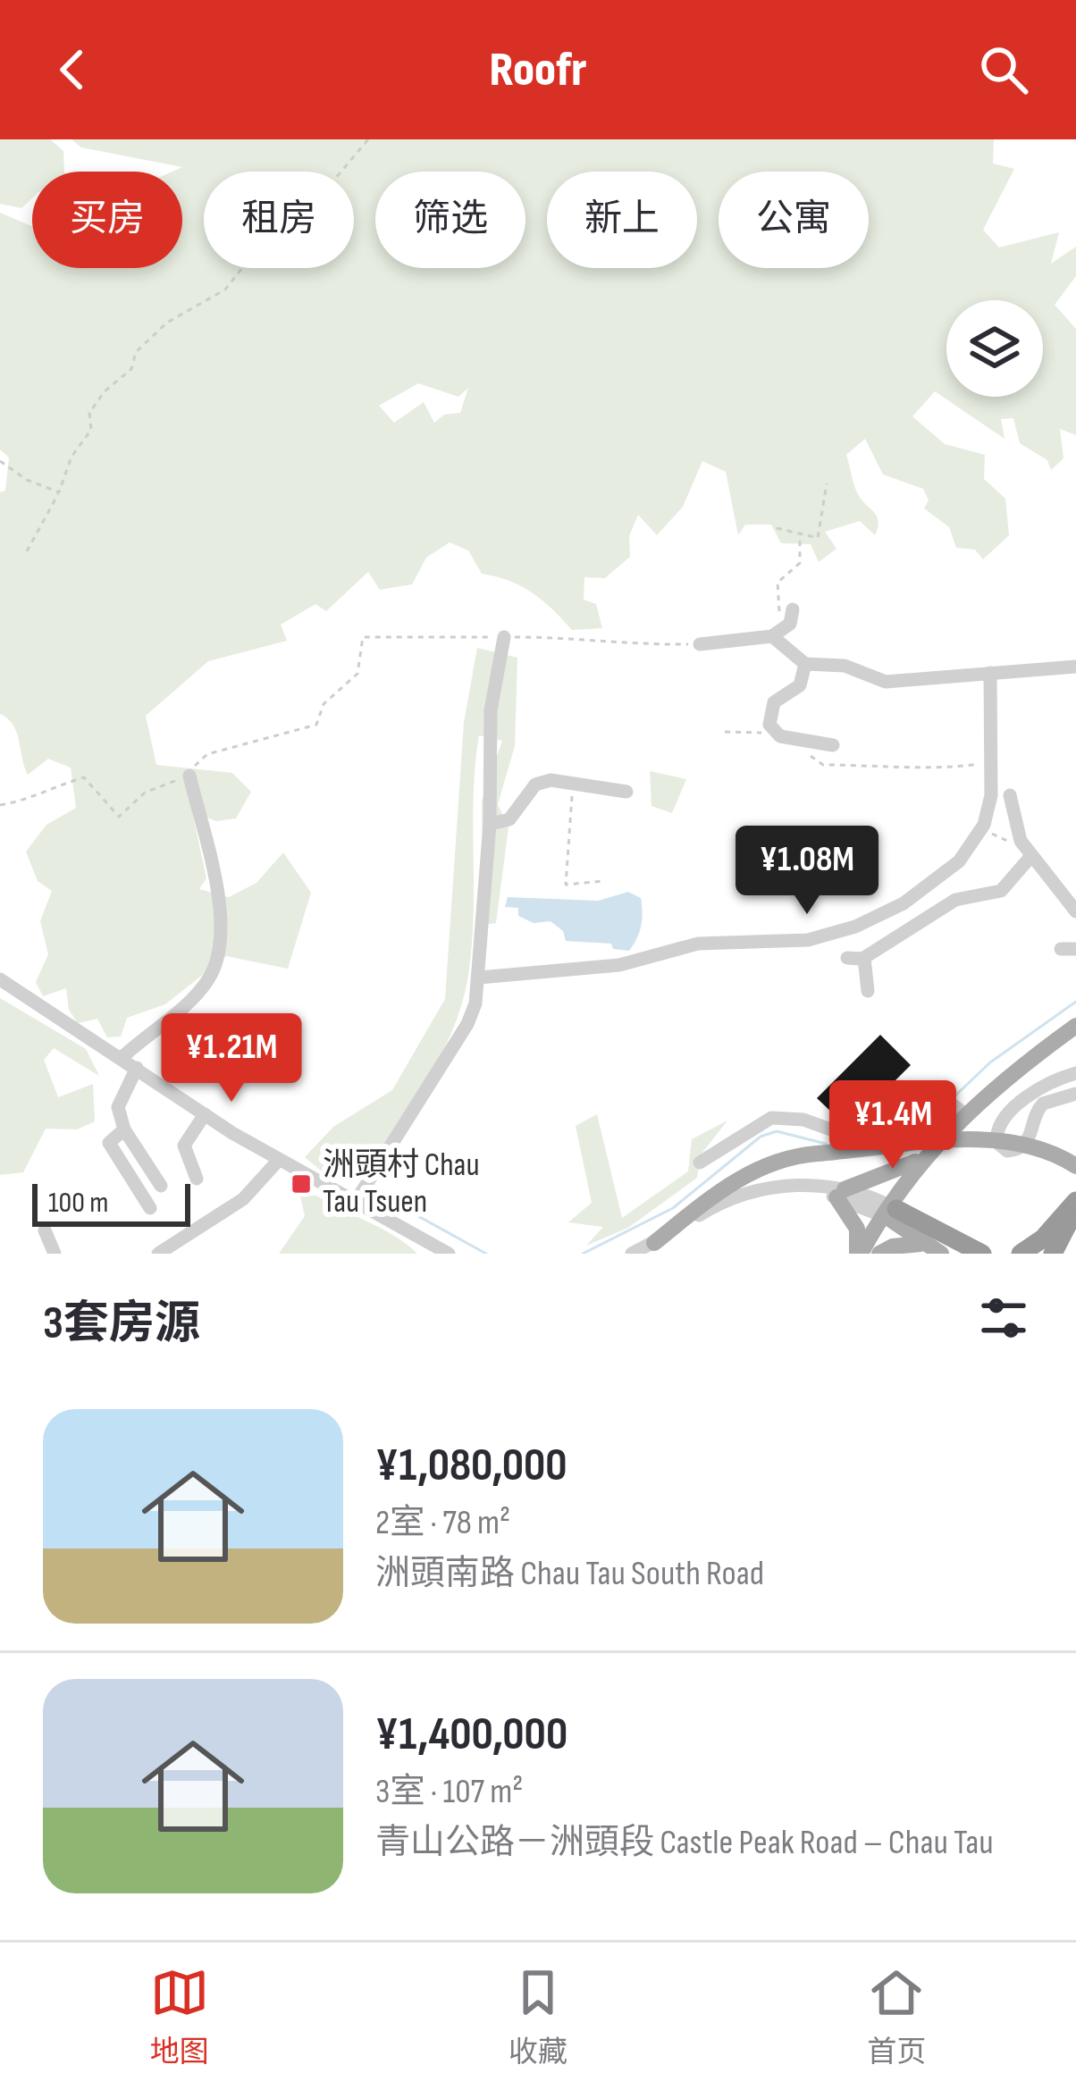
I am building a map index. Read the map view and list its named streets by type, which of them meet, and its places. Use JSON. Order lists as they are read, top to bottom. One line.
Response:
{"places":{"transit":["洲頭村 Chau Tau Tsuen"]},"scale_bar":"100 m","page":{"header":"Roofr","chip":["买房","租房","筛选","新上","公寓"],"price":["¥1.08M","¥1.21M","¥1.4M"],"scale":"100 m","heading":"3套房源","list":[{"name":"¥1,080,000","note":"2室 · 78 m² · 洲頭南路 Chau Tau South Road"},{"name":"¥1,400,000","note":"3室 · 107 m² · 青山公路－洲頭段 Castle Peak Road – Chau Tau"}],"tabs":["地图","收藏","首页"]}}
